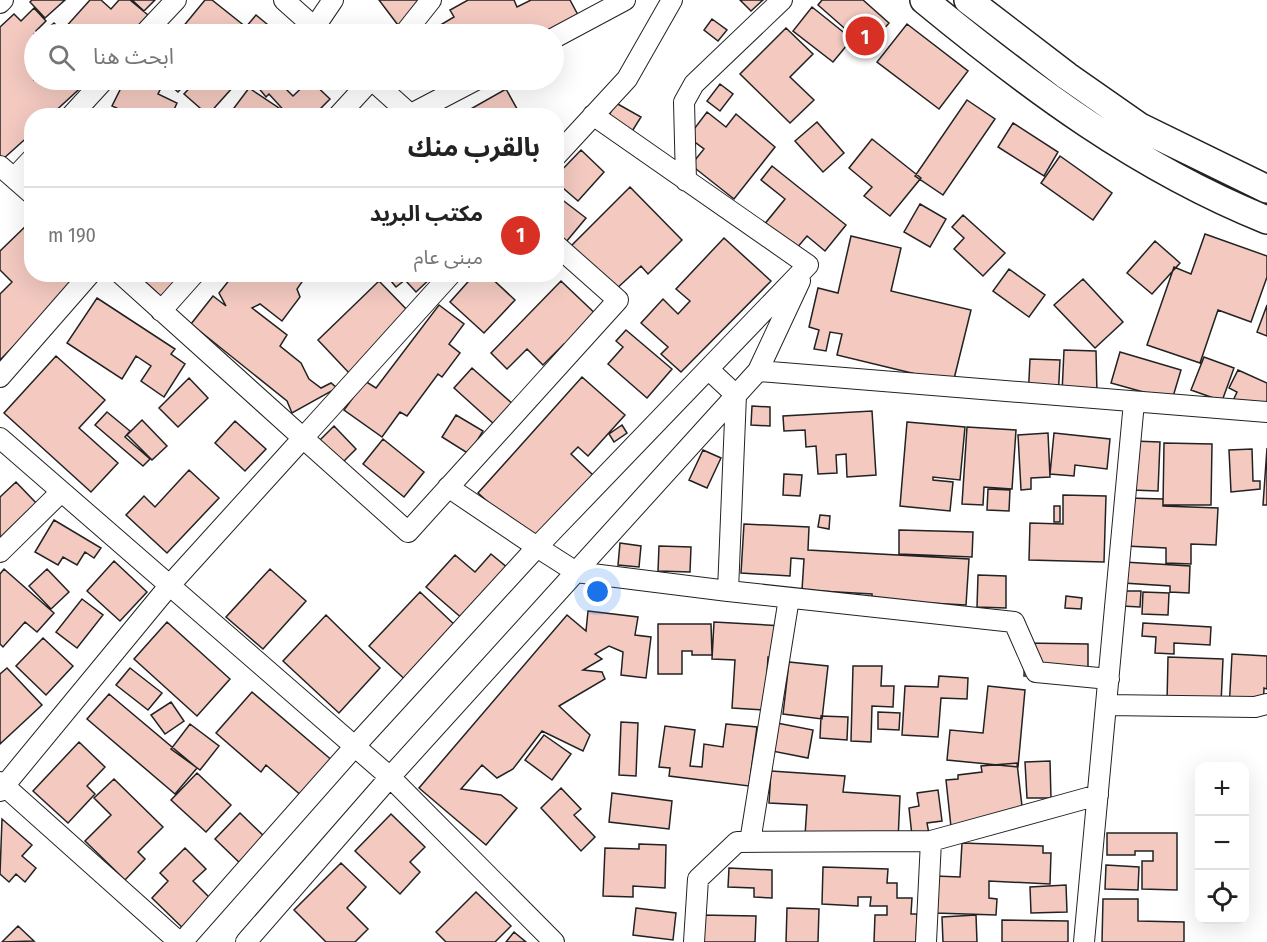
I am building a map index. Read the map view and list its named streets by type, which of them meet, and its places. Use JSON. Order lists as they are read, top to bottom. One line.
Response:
{"page":{"pins":"1","search":"ابحث هنا","heading":"بالقرب منك","list":[{"mark":"1","name":"مكتب البريد","note":"مبنى عام","value":"190 m"}],"map_buttons":["+","−"]}}
